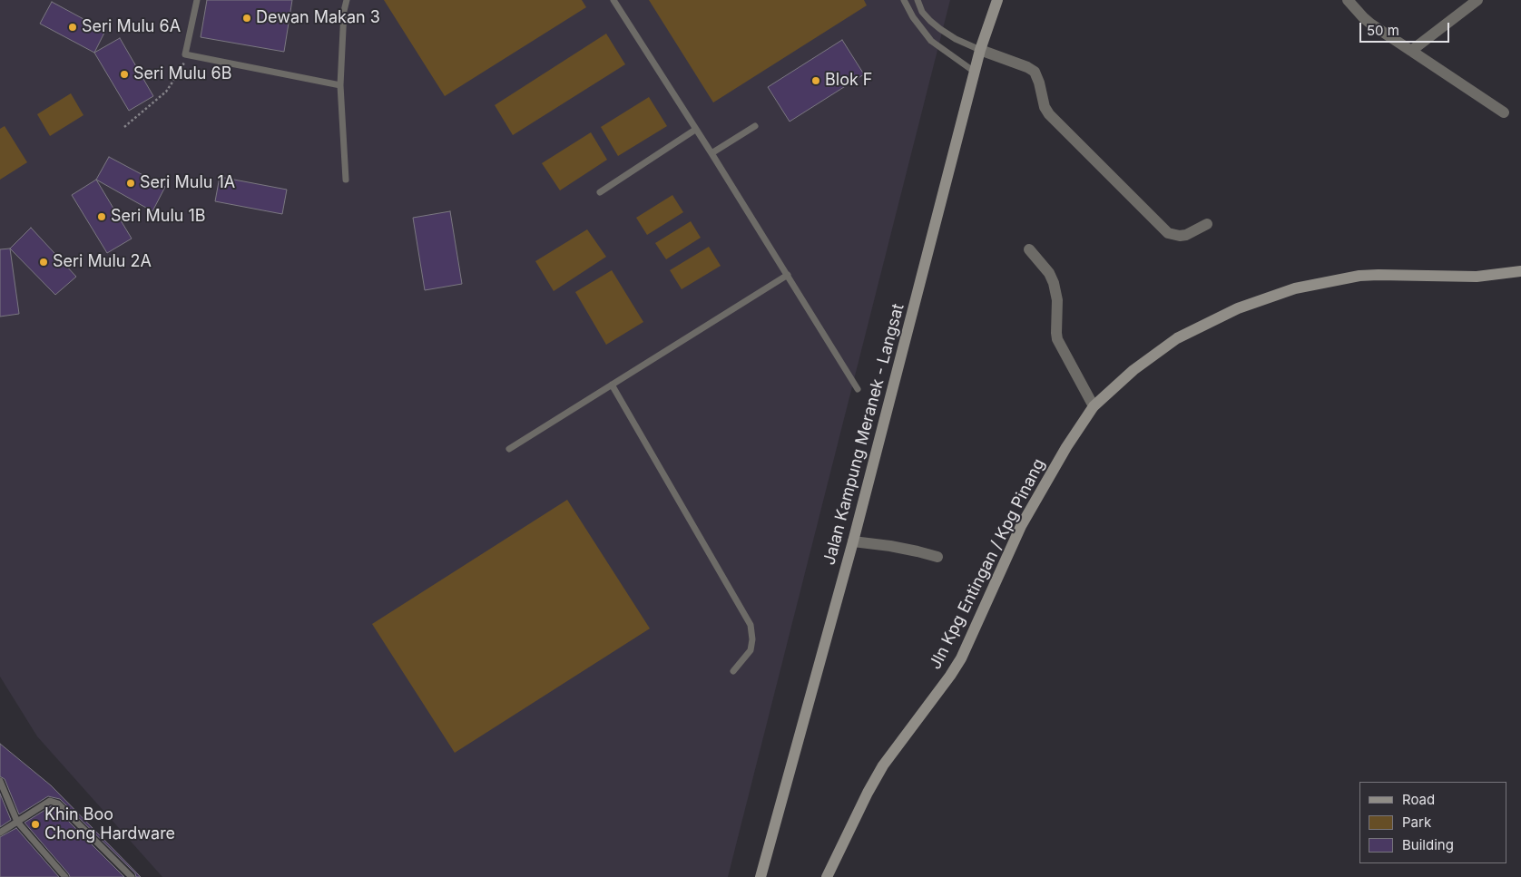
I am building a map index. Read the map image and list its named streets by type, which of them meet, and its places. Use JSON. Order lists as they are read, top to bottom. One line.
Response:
{"streets":{"main road":["Jalan Kampung Meranek - Langsat","Jln Kpg Entingan / Kpg Pinang"]},"places":["Dewan Makan 3","Seri Mulu 6A","Seri Mulu 6B","Blok F","Seri Mulu 1A","Seri Mulu 1B","Seri Mulu 2A","Khin Boo Chong Hardware"],"legend":["Road","Park","Building"],"scale_bar":"50 m"}
